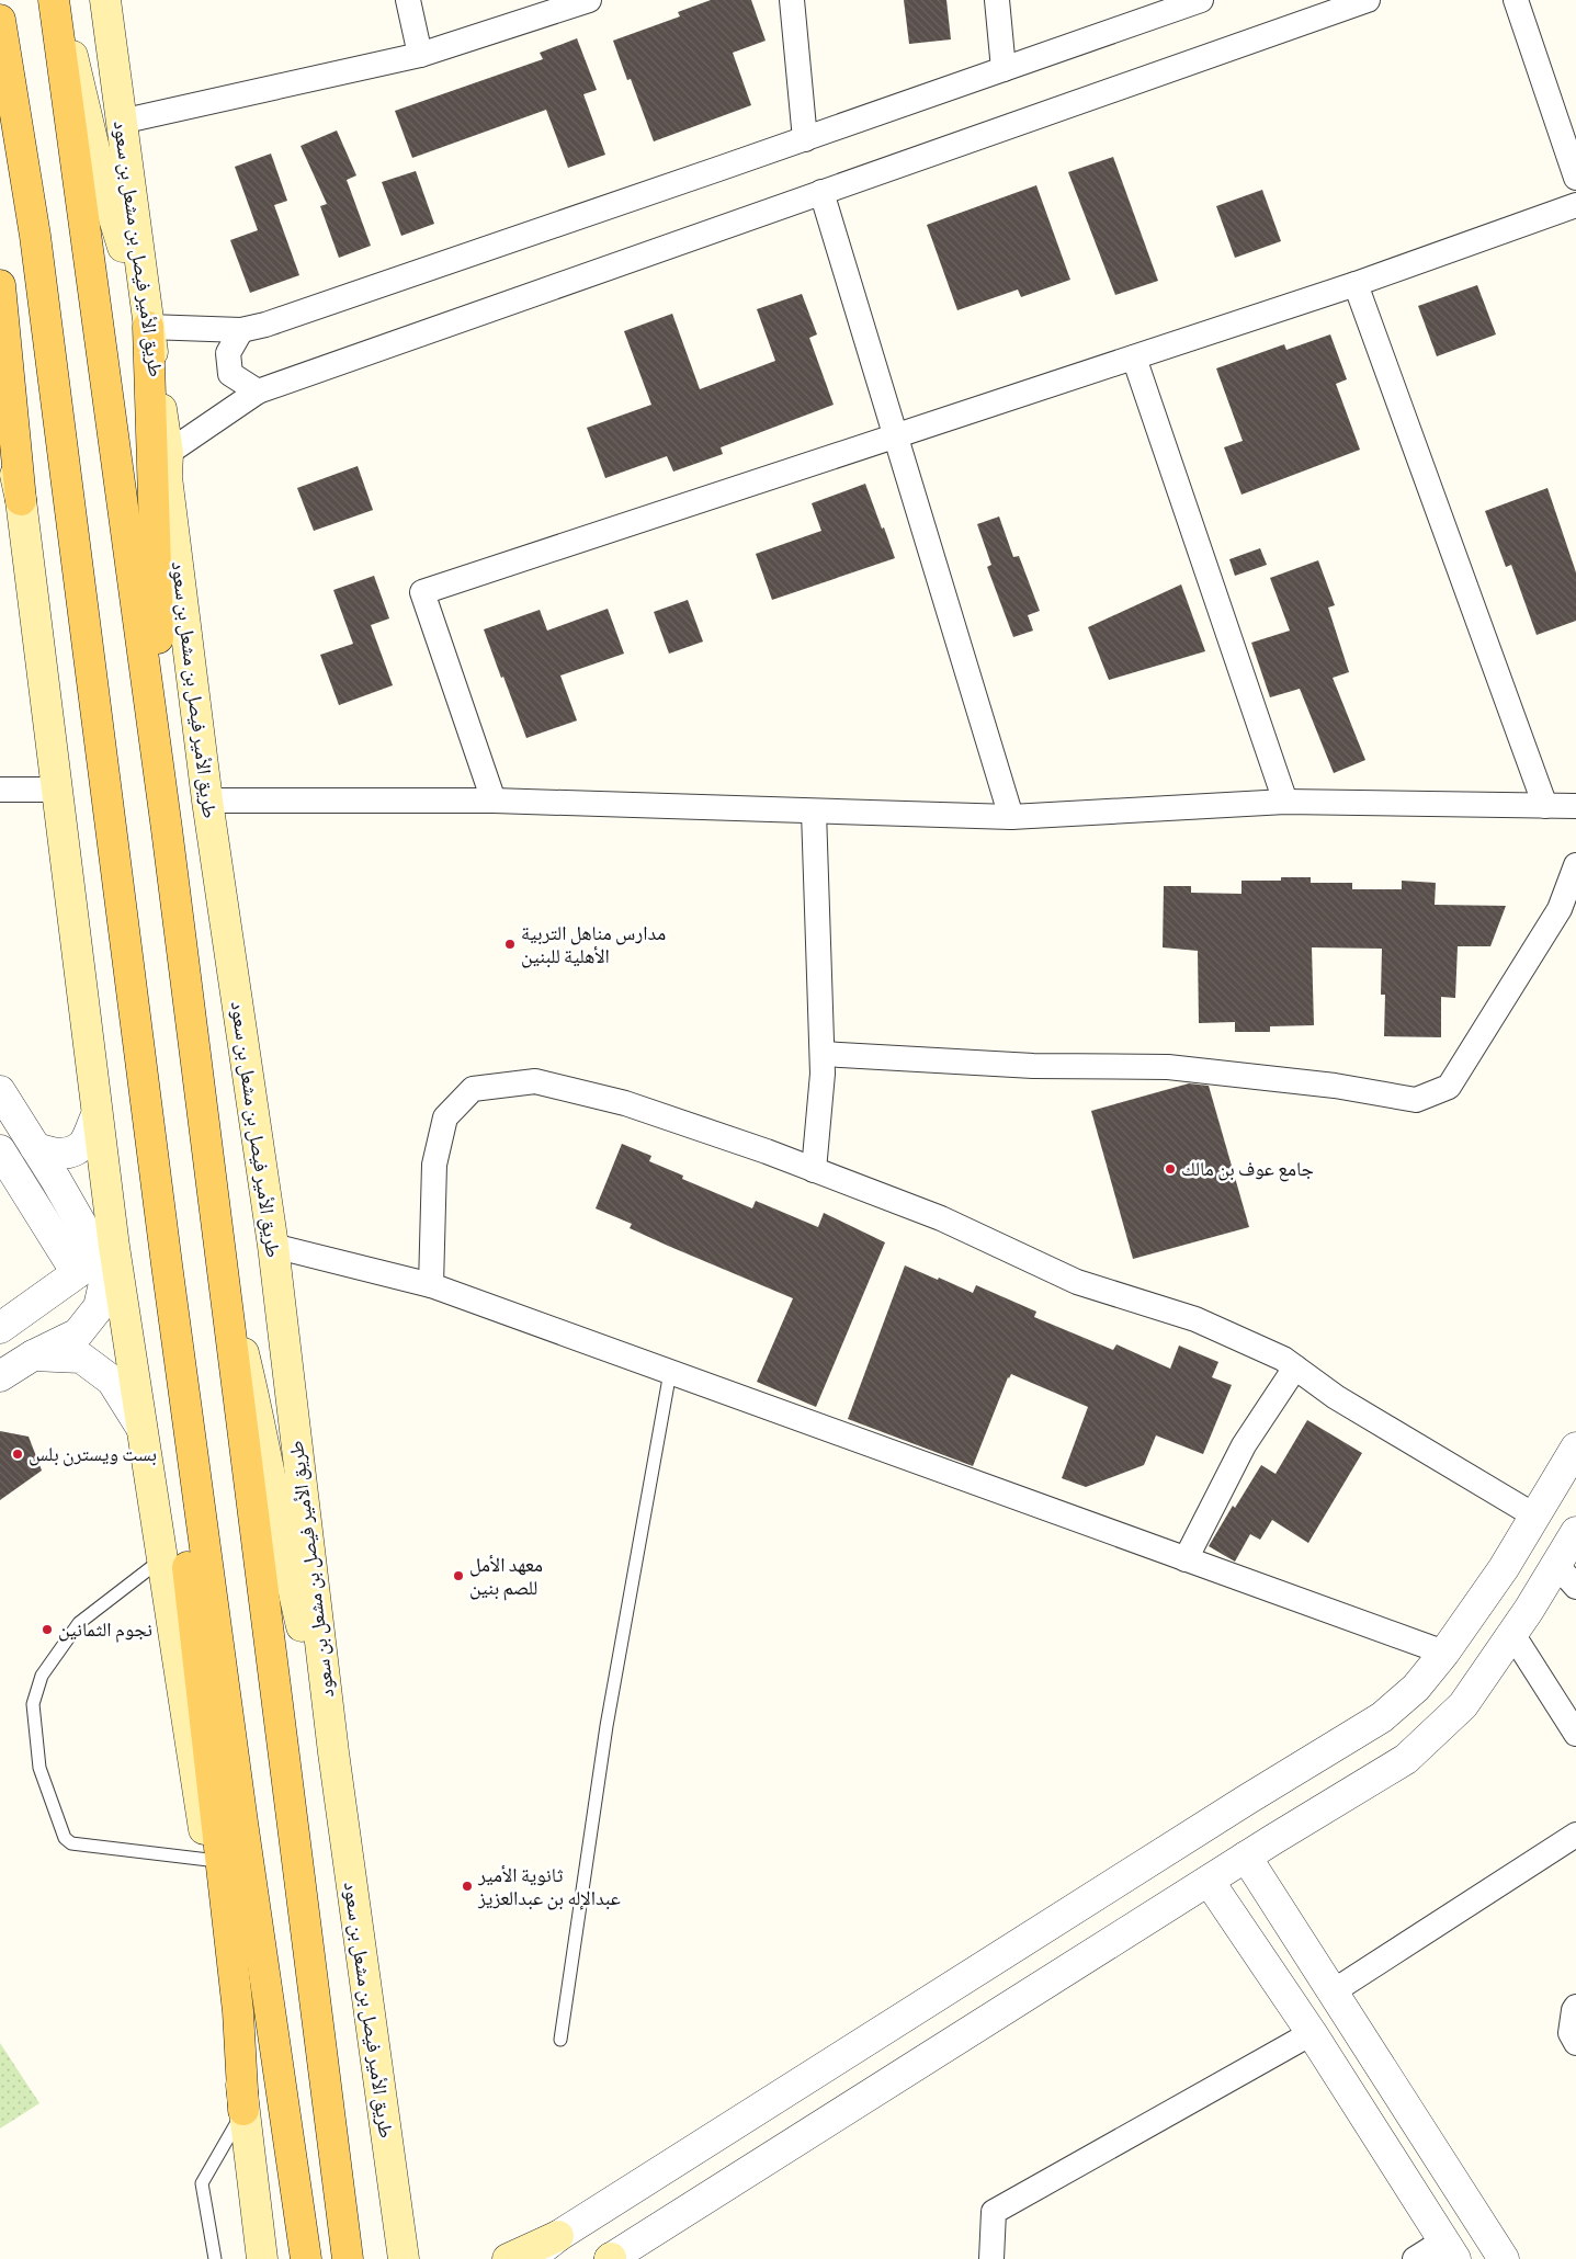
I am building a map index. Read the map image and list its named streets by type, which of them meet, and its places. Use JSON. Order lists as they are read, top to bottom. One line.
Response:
{"streets":{"main road":["طريق الأمير فيصل بن مشعل بن سعود"]},"places":["مدارس مناهل التربية الأهلية للبنين","جامع عوف بن مالك","بست ويسترن بلس","معهد الأمل للصم بنين","نجوم الثمانين","ثانوية الأمير عبدالإله بن عبدالعزيز"]}
